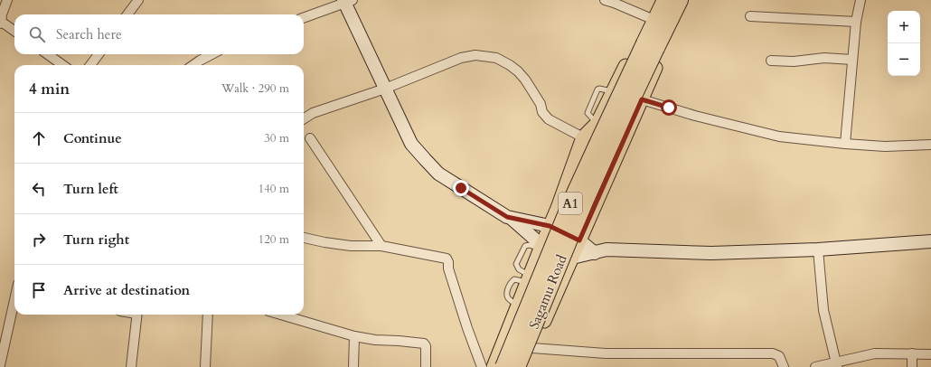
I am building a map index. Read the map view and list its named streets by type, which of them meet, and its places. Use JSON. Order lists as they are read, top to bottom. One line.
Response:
{"streets":{"highway":["A1","Sagamu Road"]},"page":{"map_buttons":["+","−"],"search":"Search here","heading":["4 min","Walk · 290 m"],"list":[["Continue","30 m"],["Turn left","140 m"],["Turn right","120 m"],"Arrive at destination"]}}
